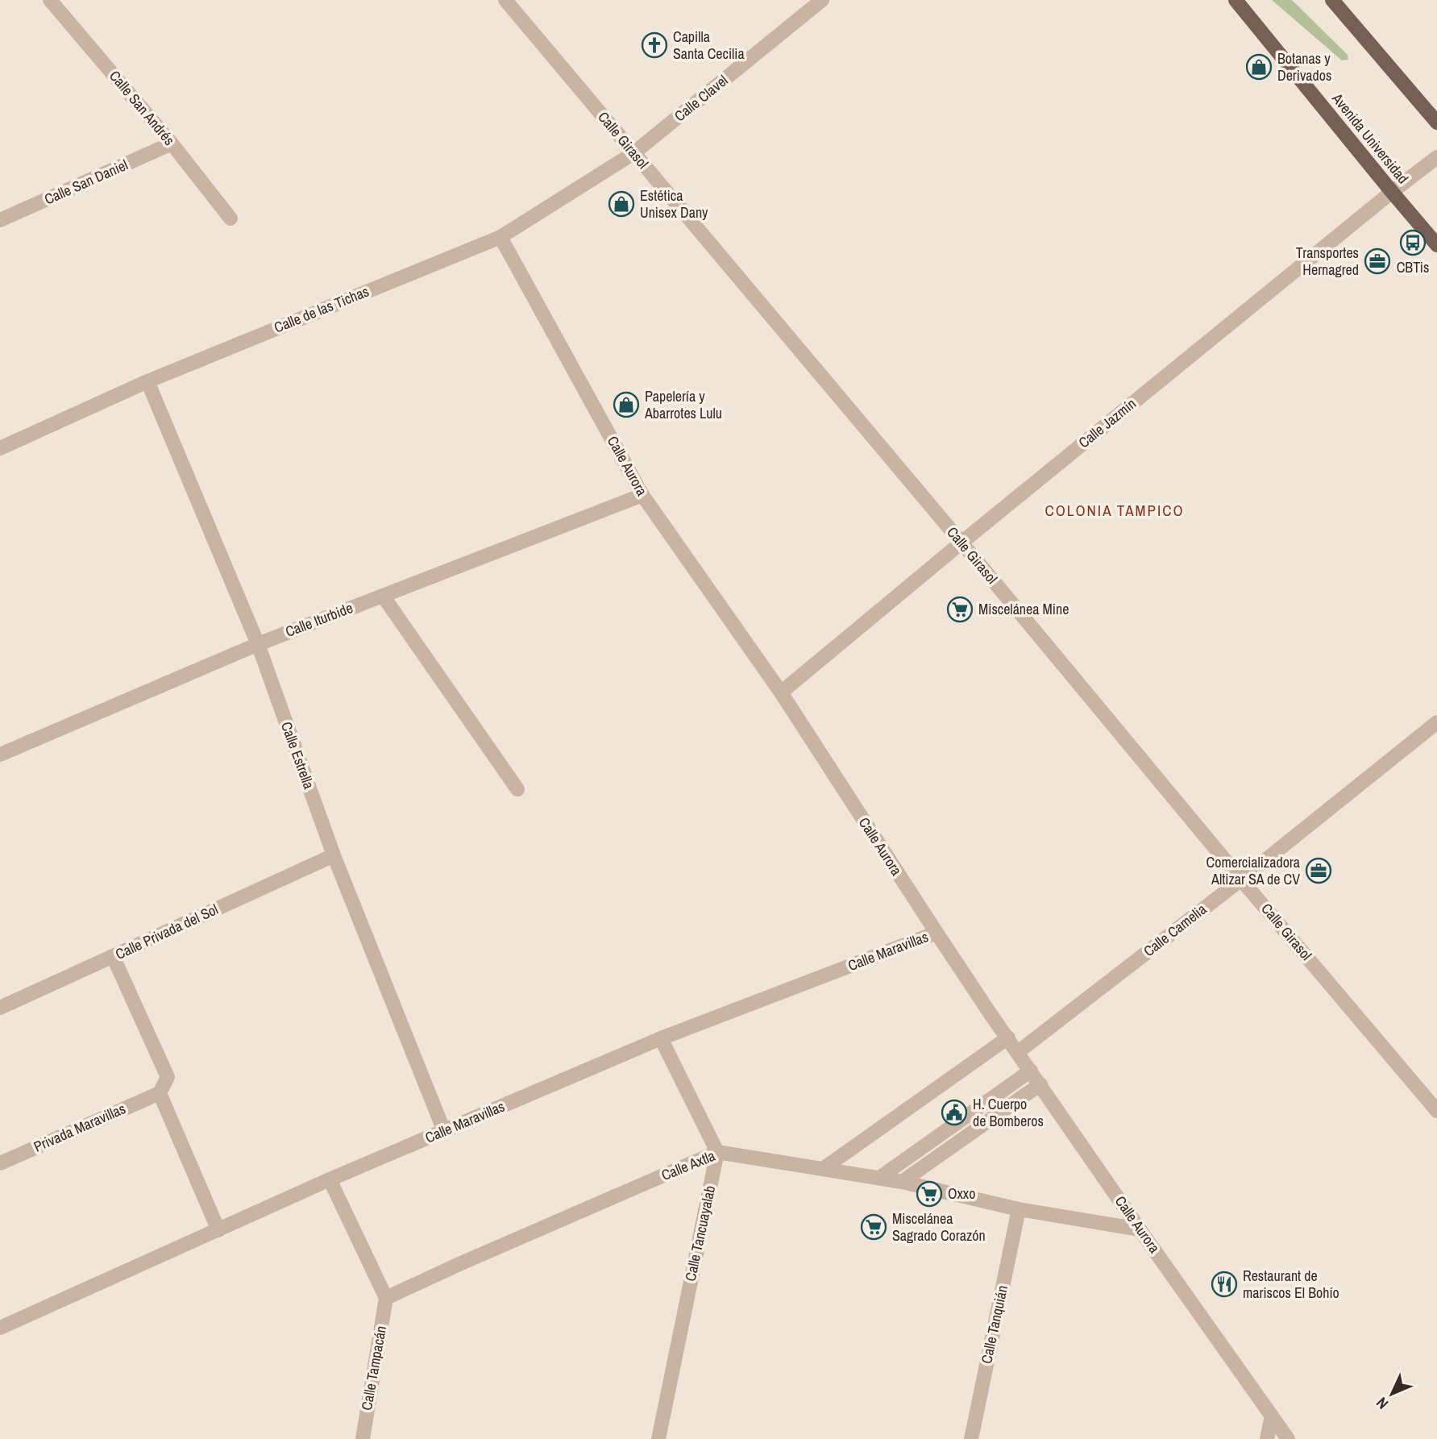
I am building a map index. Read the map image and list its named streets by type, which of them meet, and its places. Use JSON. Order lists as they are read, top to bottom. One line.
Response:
{"streets":{"main road":["Avenida Universidad"],"street":["Calle Clavel","Calle San Andrés","Calle Girasol","Calle San Daniel","Calle de las Tichas","Calle Jazmín","Calle Aurora","Calle Iturbide","Calle Estrella","Calle Camelia","Calle Privada del Sol","Calle Maravillas","Privada Maravillas","Calle Axtla","Calle Tancuayalab","Calle Tanquián","Calle Tampacán"]},"crossings":[["Calle Clavel","Calle Girasol"],["Calle Clavel","Calle de las Tichas"],["Calle San Andrés","Calle San Daniel"],["Avenida Universidad","Calle Jazmín"],["Calle Girasol","Calle de las Tichas"],["Calle Girasol","Calle Jazmín"],["Calle Girasol","Calle Camelia"],["Calle de las Tichas","Calle Aurora"],["Calle de las Tichas","Calle Estrella"],["Calle Jazmín","Calle Aurora"],["Calle Aurora","Calle Iturbide"],["Calle Aurora","Calle Camelia"],["Calle Aurora","Calle Maravillas"],["Calle Aurora","Calle Axtla"],["Calle Iturbide","Calle Estrella"],["Calle Estrella","Calle Privada del Sol"],["Calle Estrella","Calle Maravillas"],["Calle Axtla","Calle Tancuayalab"],["Calle Axtla","Calle Tanquián"],["Calle Axtla","Calle Tampacán"]],"districts":["COLONIA TAMPICO"],"places":{"church":["Capilla Santa Cecilia"],"shop":["Botanas y Derivados","Estética Unisex Dany","Papelería y Abarrotes Lulu"],"bus stop":["CBTis"],"office":["Transportes Hernagred","Comercializadora Altizar SA de CV"],"supermarket":["Miscelánea Mine","Oxxo","Miscelánea Sagrado Corazón"],"public building":["H. Cuerpo de Bomberos"],"restaurant":["Restaurant de mariscos El Bohío"]},"north":"bottom left"}
